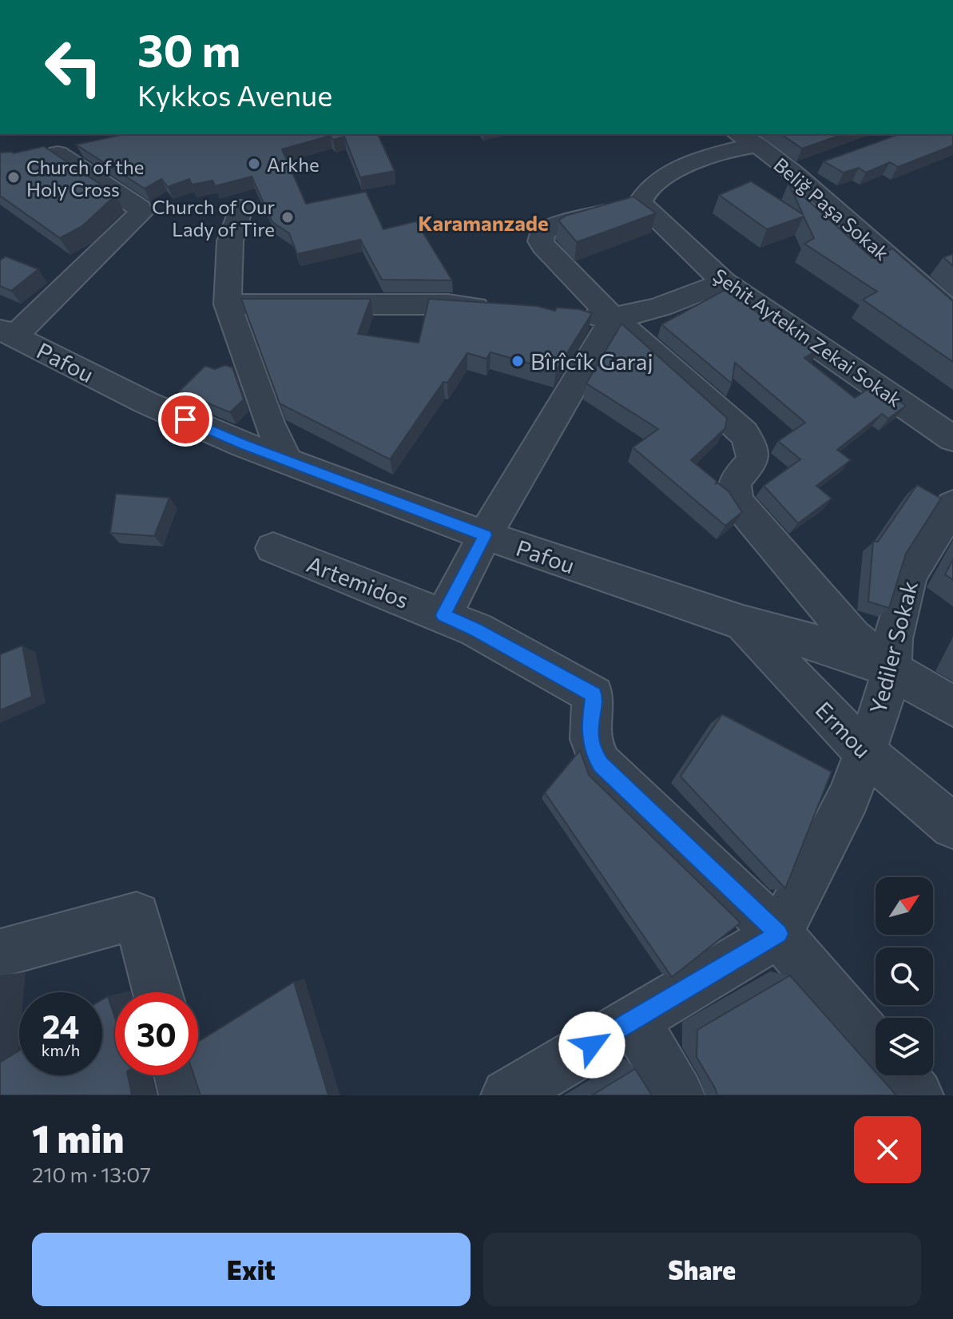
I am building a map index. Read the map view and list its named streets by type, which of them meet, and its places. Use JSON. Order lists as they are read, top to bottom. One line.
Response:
{"streets":{"street":["Beliğ Paşa Sokak","Şehit Aytekin Zekai Sokak","Pafou","Artemidos","Yediler Sokak","Ermou"]},"crossings":[["Pafou","Yediler Sokak"],["Pafou","Ermou"],["Artemidos","Yediler Sokak"],["Yediler Sokak","Ermou"]],"districts":["Karamanzade"],"places":["Arkhe","Church of the Holy Cross","Church of Our Lady of Tire","Bîrîcîk Garaj"],"north":"top right","page":{"turn":["30 m","Kykkos Avenue"],"speed":"24 km/h","limit":"30","heading":["1 min","210 m · 13:07"],"buttons":["Exit","Share"]}}
